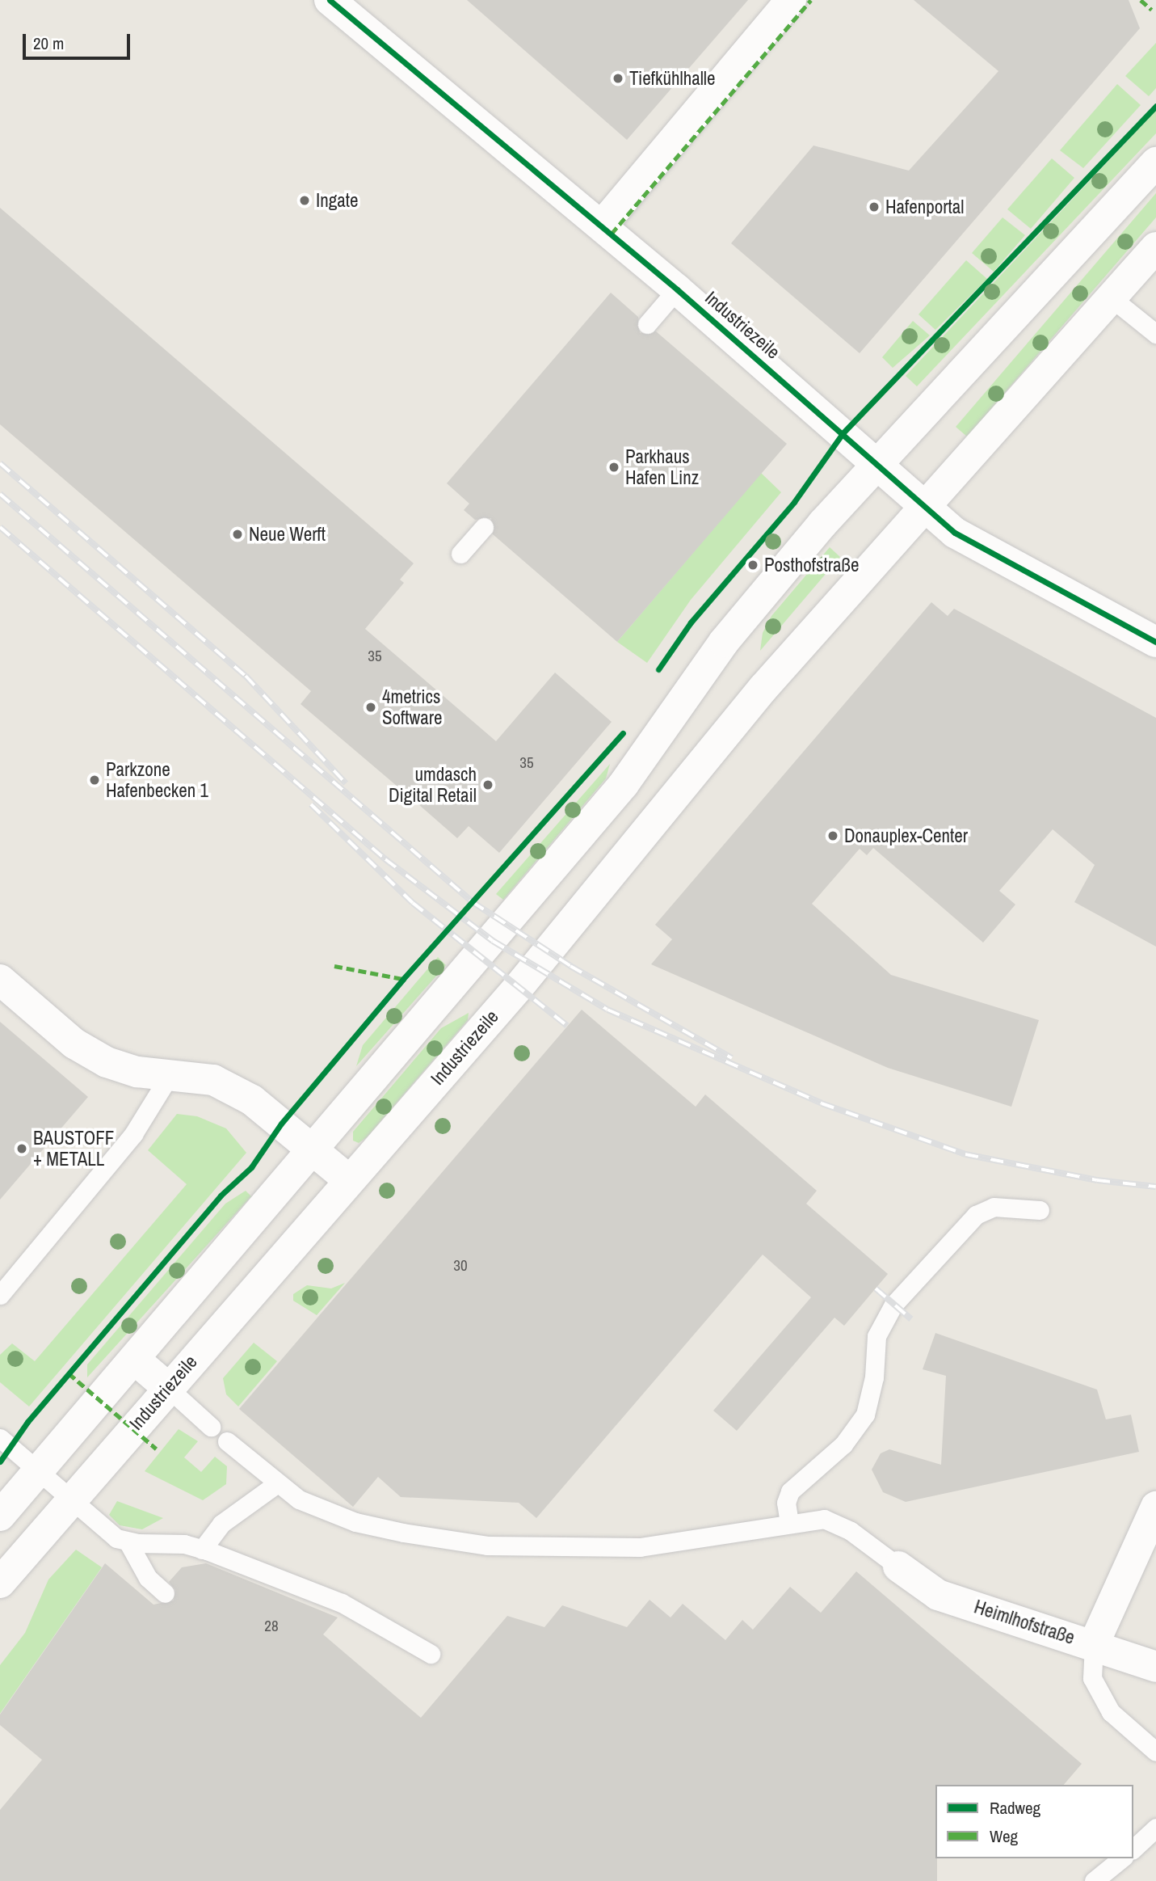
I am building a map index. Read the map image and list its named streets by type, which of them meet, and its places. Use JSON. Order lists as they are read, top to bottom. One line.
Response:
{"streets":{"main road":["Industriezeile","Heimlhofstraße"]},"places":["Tiefkühlhalle","Ingate","Hafenportal","Parkhaus Hafen Linz","Neue Werft","Posthofstraße","4metrics Software","Parkzone Hafenbecken 1","umdasch Digital Retail","Donauplex-Center","BAUSTOFF + METALL"],"house_numbers":["35","35","30","28"],"legend":["Radweg","Weg"],"scale_bar":"20 m"}
